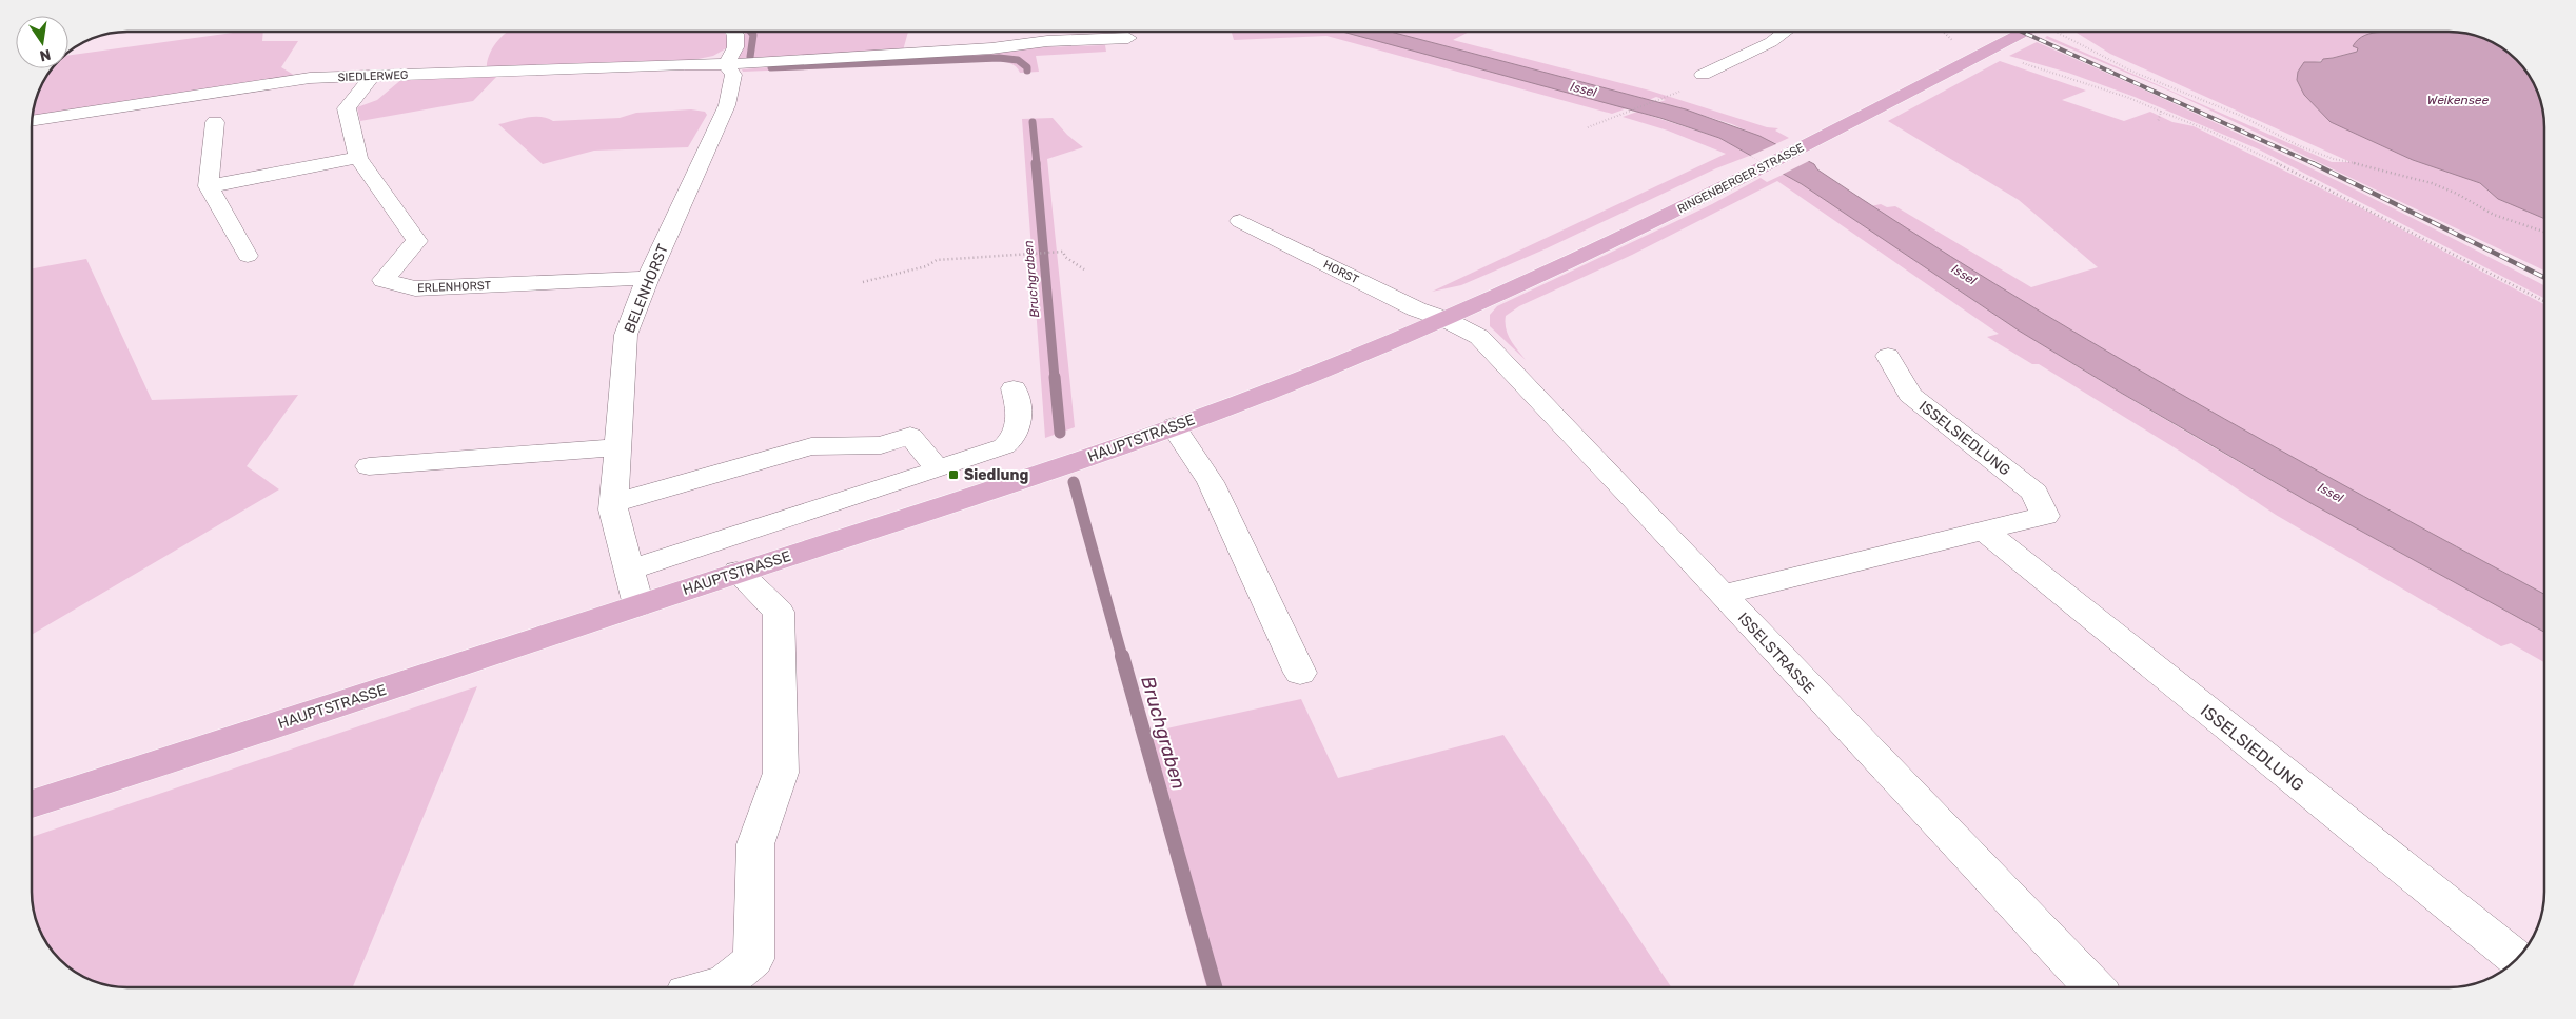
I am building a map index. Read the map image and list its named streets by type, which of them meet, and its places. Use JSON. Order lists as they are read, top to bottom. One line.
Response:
{"streets":{"main road":["RINGENBERGER STRASSE","HAUPTSTRASSE"],"street":["SIEDLERWEG","HORST","ERLENHORST","BELENHORST","ISSELSIEDLUNG","ISSELSTRASSE"]},"crossings":[["SIEDLERWEG","ERLENHORST"],["SIEDLERWEG","BELENHORST"],["RINGENBERGER STRASSE","HORST"],["RINGENBERGER STRASSE","HAUPTSTRASSE"],["RINGENBERGER STRASSE","ISSELSTRASSE"],["HORST","HAUPTSTRASSE"],["HORST","ISSELSTRASSE"],["ERLENHORST","BELENHORST"],["BELENHORST","HAUPTSTRASSE"],["HAUPTSTRASSE","ISSELSTRASSE"],["ISSELSIEDLUNG","ISSELSTRASSE"]],"water":["Issel","Weikensee","Bruchgraben"],"places":{"transit":["Siedlung"]},"north":"bottom"}
